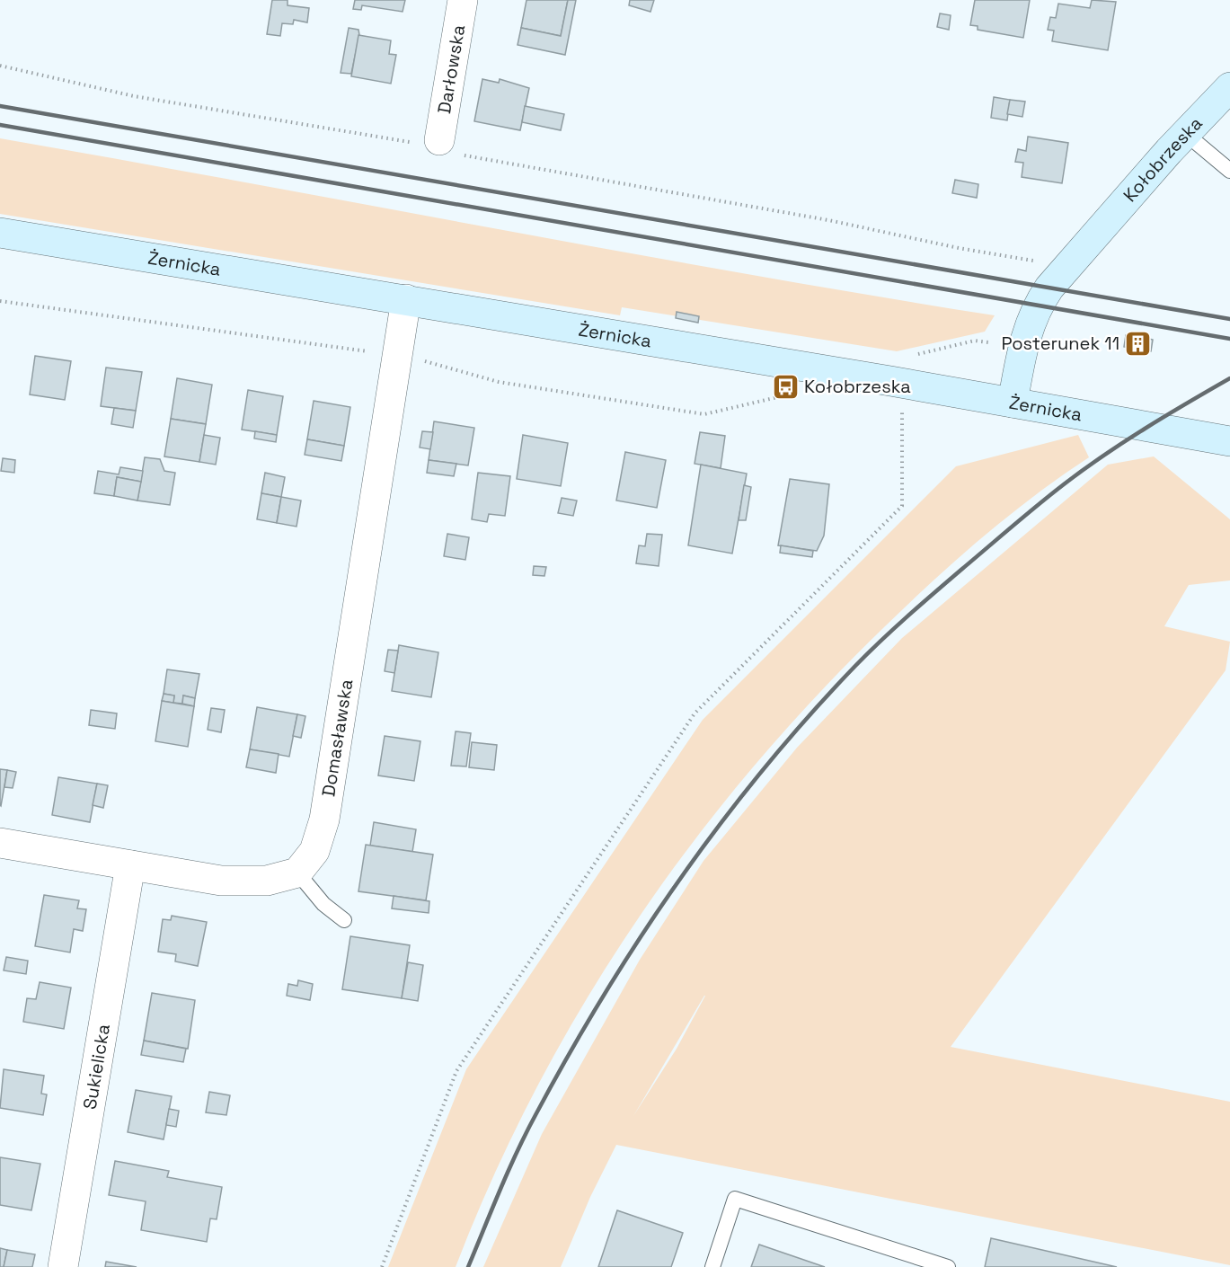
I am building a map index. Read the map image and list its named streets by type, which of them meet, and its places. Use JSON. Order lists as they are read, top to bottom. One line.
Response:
{"streets":{"street":["Darłowska","Kołobrzeska","Żernicka","Domasławska","Sukielicka"]},"crossings":[["Kołobrzeska","Żernicka"],["Żernicka","Domasławska"]],"places":{"building":["Posterunek 11"],"bus stop":["Kołobrzeska"]}}
